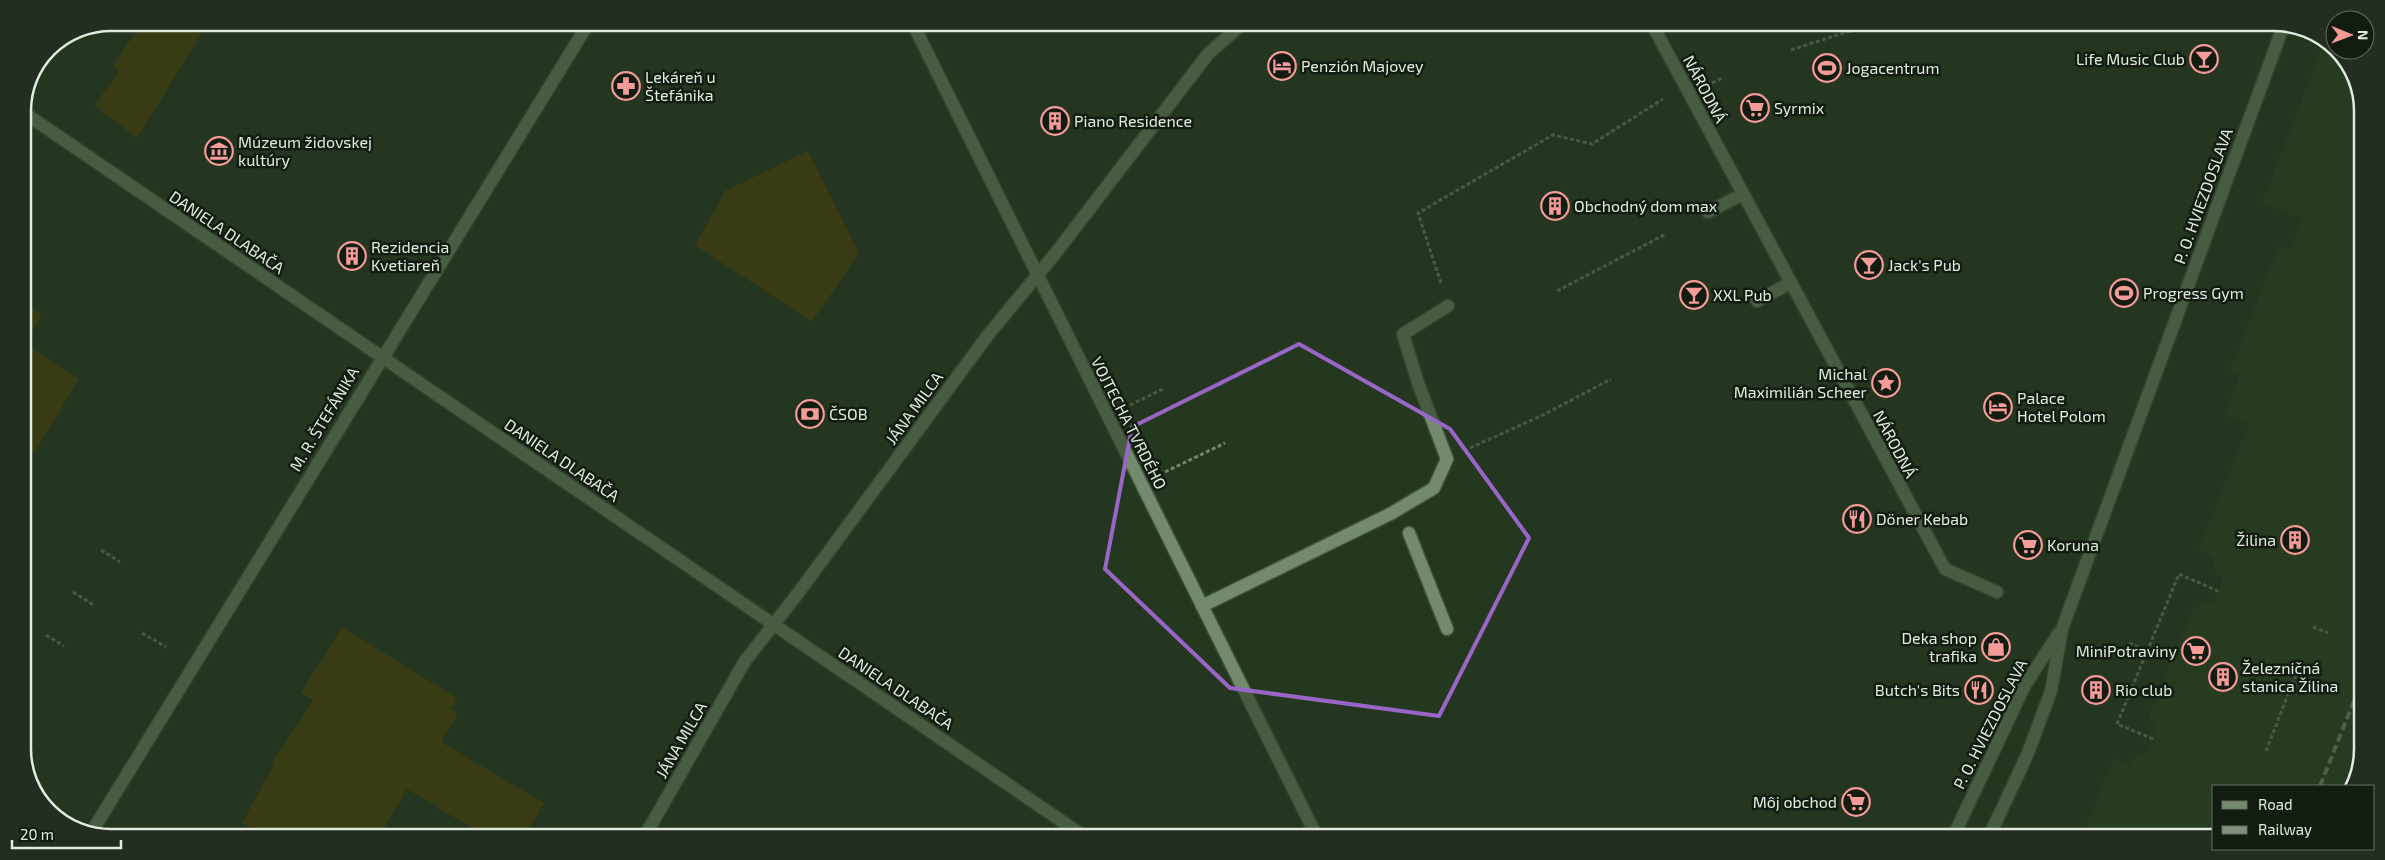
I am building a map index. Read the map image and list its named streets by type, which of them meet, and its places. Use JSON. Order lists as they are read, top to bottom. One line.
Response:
{"streets":{"street":["NÁRODNÁ","P. O. HVIEZDOSLAVA","DANIELA DLABAČA","JÁNA MILCA","M. R. ŠTEFÁNIKA","VOJTECHA TVRDÉHO"]},"crossings":[["DANIELA DLABAČA","JÁNA MILCA"],["DANIELA DLABAČA","M. R. ŠTEFÁNIKA"],["JÁNA MILCA","VOJTECHA TVRDÉHO"]],"places":{"bar":["Life Music Club","Jack's Pub","XXL Pub"],"hotel":["Penzión Majovey","Palace Hotel Polom"],"sports":["Jogacentrum","Progress Gym"],"pharmacy":["Lekáreň u Štefánika"],"supermarket":["Syrmix","Koruna","MiniPotraviny","Môj obchod"],"building":["Piano Residence","Obchodný dom max","Rezidencia Kvetiareň","Žilina","Železničná stanica Žilina","Rio club"],"museum":["Múzeum židovskej kultúry"],"place":["Michal Maximilián Scheer"],"bank":["ČSOB"],"restaurant":["Döner Kebab","Butch's Bits"],"shop":["Deka shop trafika"]},"legend":["Road","Railway"],"scale_bar":"20 m","north":"right"}
